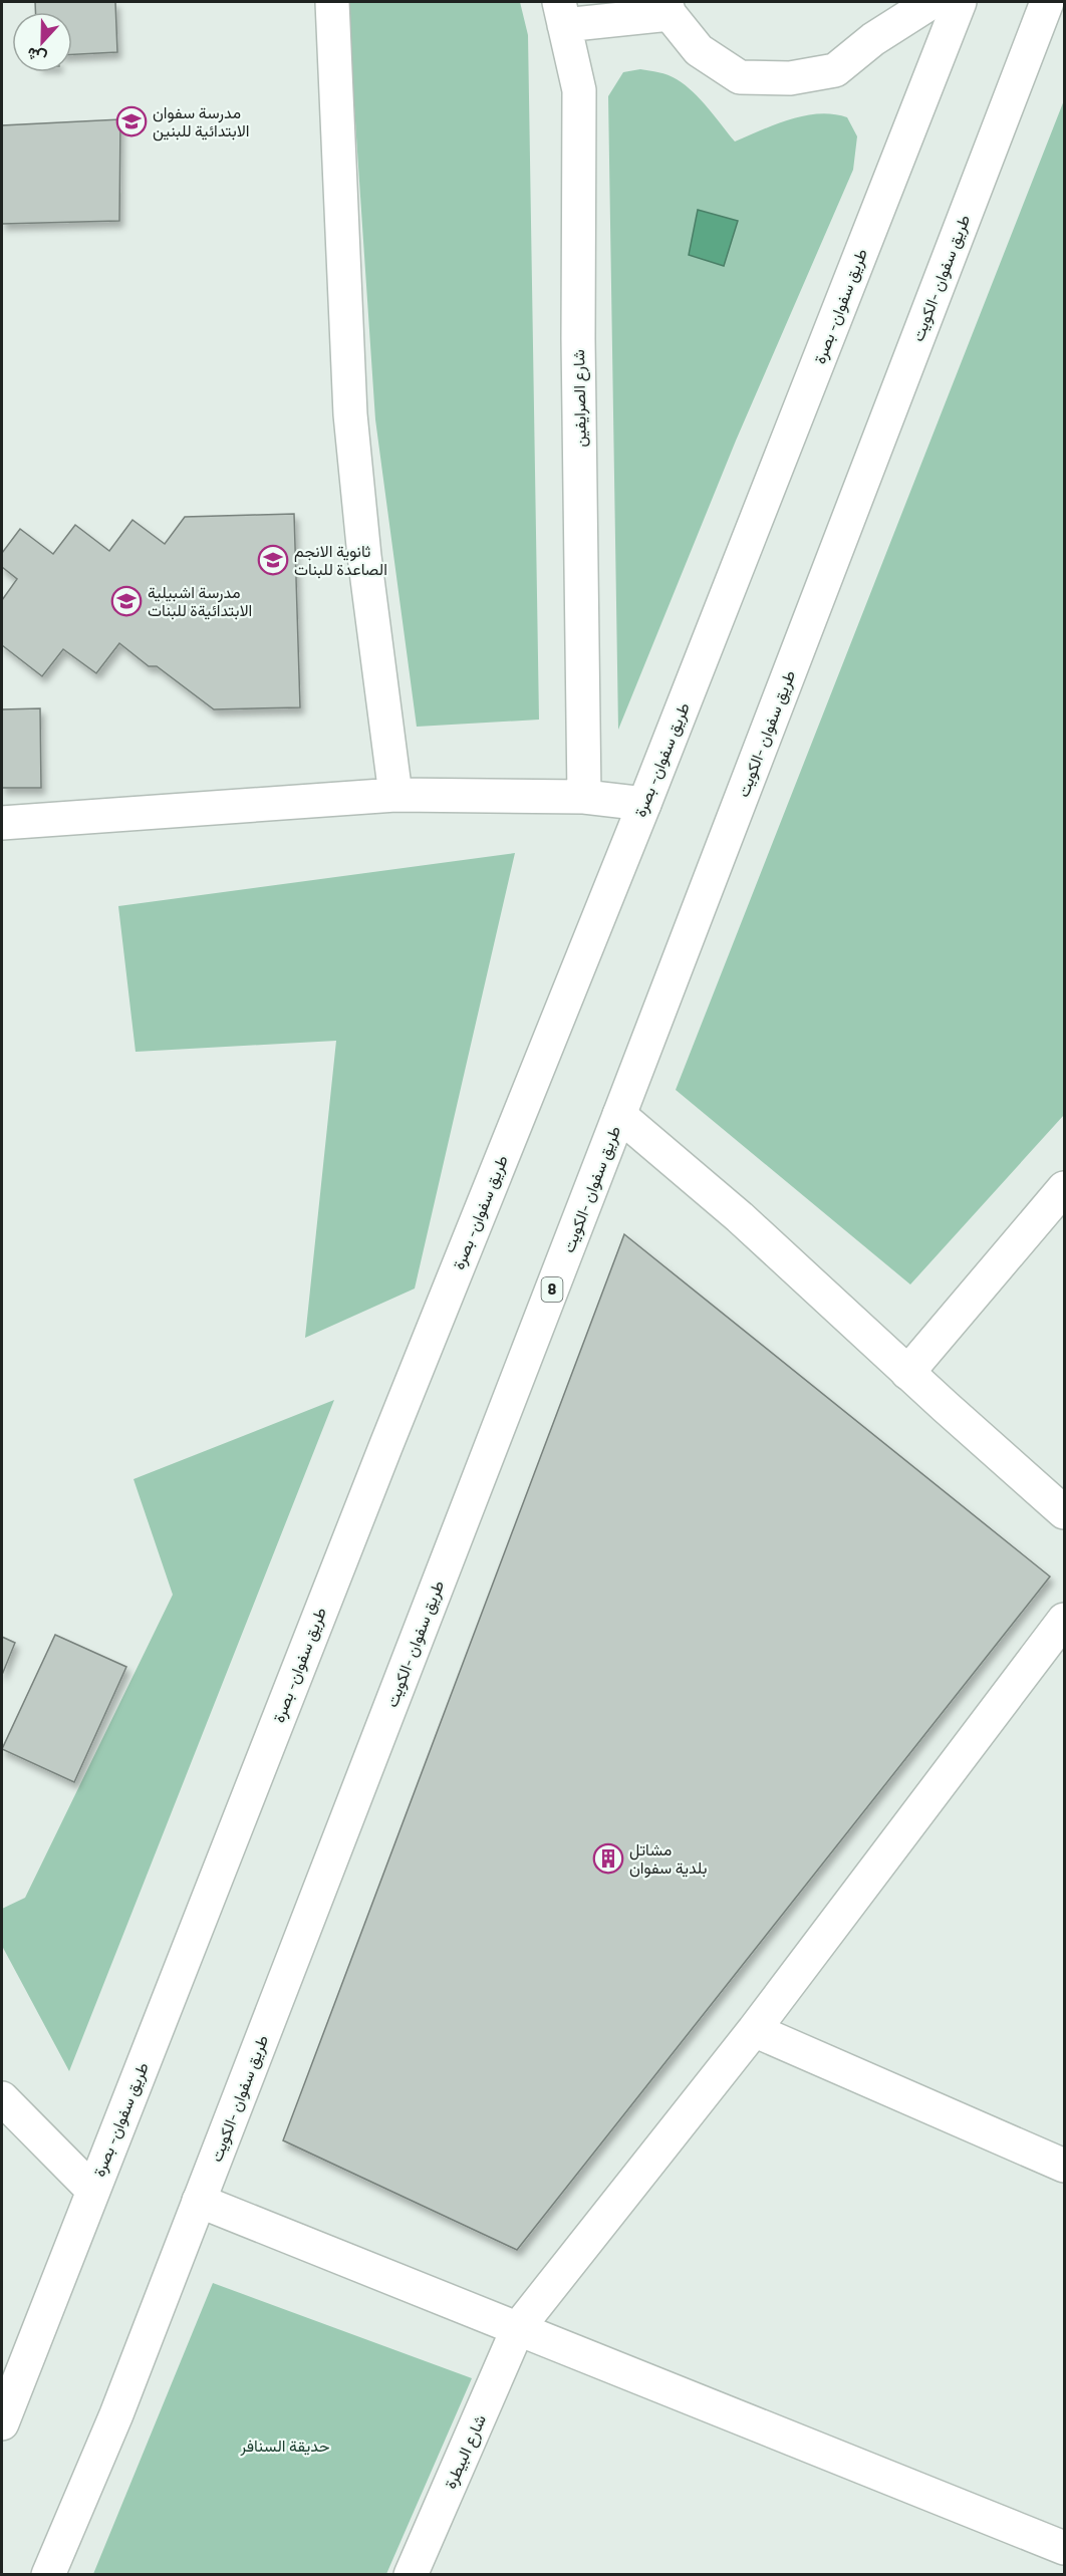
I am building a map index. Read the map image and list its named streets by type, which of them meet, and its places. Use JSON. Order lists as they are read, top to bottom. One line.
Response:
{"streets":{"main road":["طريق سفوان -الكويت","طريق سفوان- بصرة","شارع الصرايفين","8","شارع البيطرة"]},"parks":["حديقة السنافر"],"places":{"school or university":["مدرسة سفوان الابتدائية للبنين","ثانوية الانجم الصاعدة للبنات","مدرسة اشبيلية الابتدائيةة للبنات"],"building":["مشاتل بلدية سفوان"]},"north":"bottom"}
